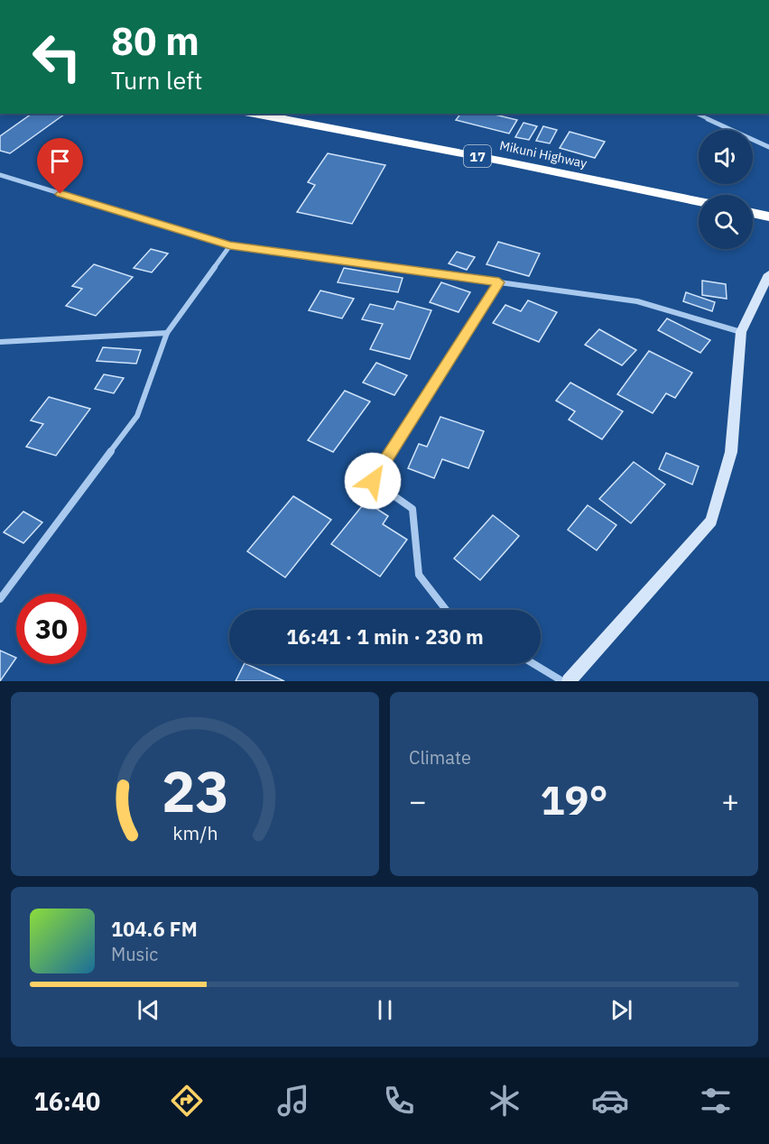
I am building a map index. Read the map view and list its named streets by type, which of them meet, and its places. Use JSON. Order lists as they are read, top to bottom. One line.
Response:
{"streets":{"highway":["Mikuni Highway","17"]},"page":{"turn":["80 m","Turn left"],"limit":"30","trip":"16:41 · 1 min · 230 m","tile":"Climate","heat":["−","19°","+"],"song":["104.6 FM","Music"],"tabs":"16:40","gauge":["23","km/h"]}}
